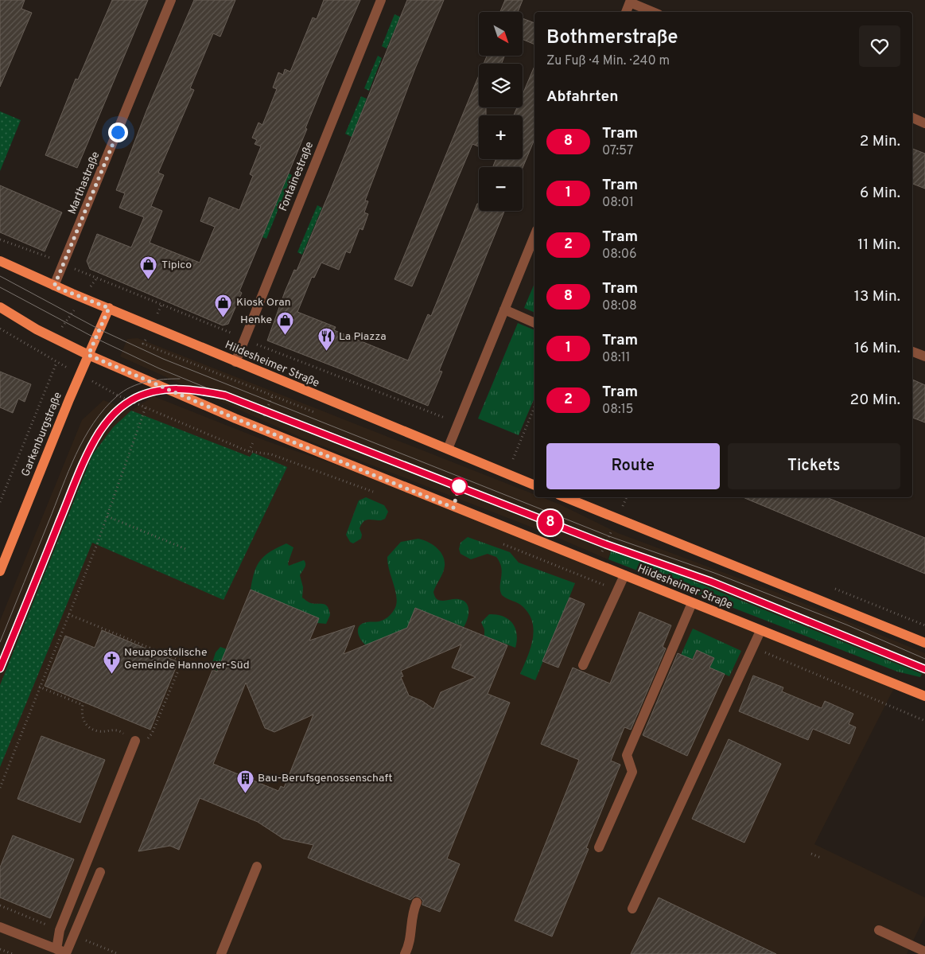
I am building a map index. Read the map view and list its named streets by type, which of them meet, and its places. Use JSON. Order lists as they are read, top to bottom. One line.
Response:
{"streets":{"main road":["Hildesheimer Straße","Garkenburgstraße"],"street":["Fontainestraße","Marthastraße"]},"crossings":[["Fontainestraße","Hildesheimer Straße"],["Marthastraße","Hildesheimer Straße"],["Hildesheimer Straße","Garkenburgstraße"]],"places":{"shop":["Tipico","Kiosk Oran","Henke"],"restaurant":["La Piazza"],"church":["Neuapostolische Gemeinde Hannover-Süd"],"building":["Bau-Berufsgenossenschaft"]},"lines":["tram line 8"],"north":"bottom right","page":{"on_map":"8","map_buttons":["+","−"],"heading":[["Bothmerstraße","Zu Fuß · 4 Min. · 240 m"],"Abfahrten"],"list":[{"mark":"8","name":"Tram","note":"07:57","value":"2 Min."},{"mark":"1","name":"Tram","note":"08:01","value":"6 Min."},{"mark":"2","name":"Tram","note":"08:06","value":"11 Min."},{"mark":"8","name":"Tram","note":"08:08","value":"13 Min."},{"mark":"1","name":"Tram","note":"08:11","value":"16 Min."},{"mark":"2","name":"Tram","note":"08:15","value":"20 Min."}],"buttons":["Route","Tickets"]}}
